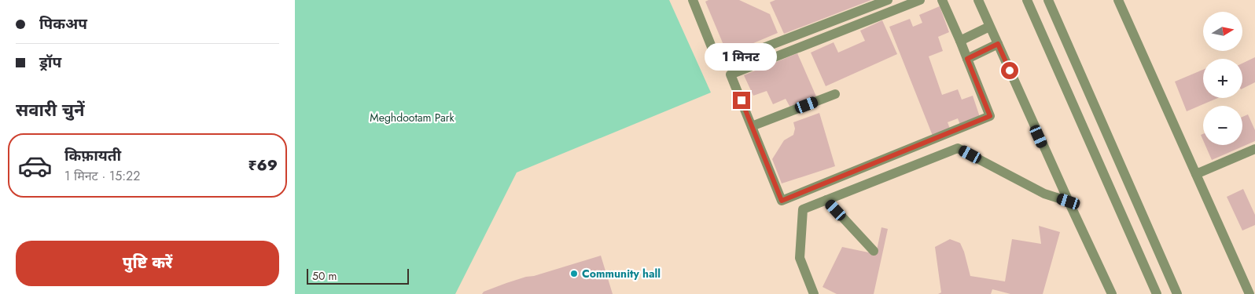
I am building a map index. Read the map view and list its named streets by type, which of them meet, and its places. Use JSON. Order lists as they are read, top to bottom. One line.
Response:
{"parks":["Meghdootam Park"],"places":["Community hall"],"scale_bar":"50 m","north":"right","page":{"banner":["पिकअप","ड्रॉप"],"map_buttons":["+","−"],"bubble":"1 मिनट","heading":"सवारी चुनें","list":[{"name":"किफ़ायती","note":"1 मिनट · 15:22","value":"₹69"}],"buttons":"पुष्टि करें","scale":"50 m"}}
